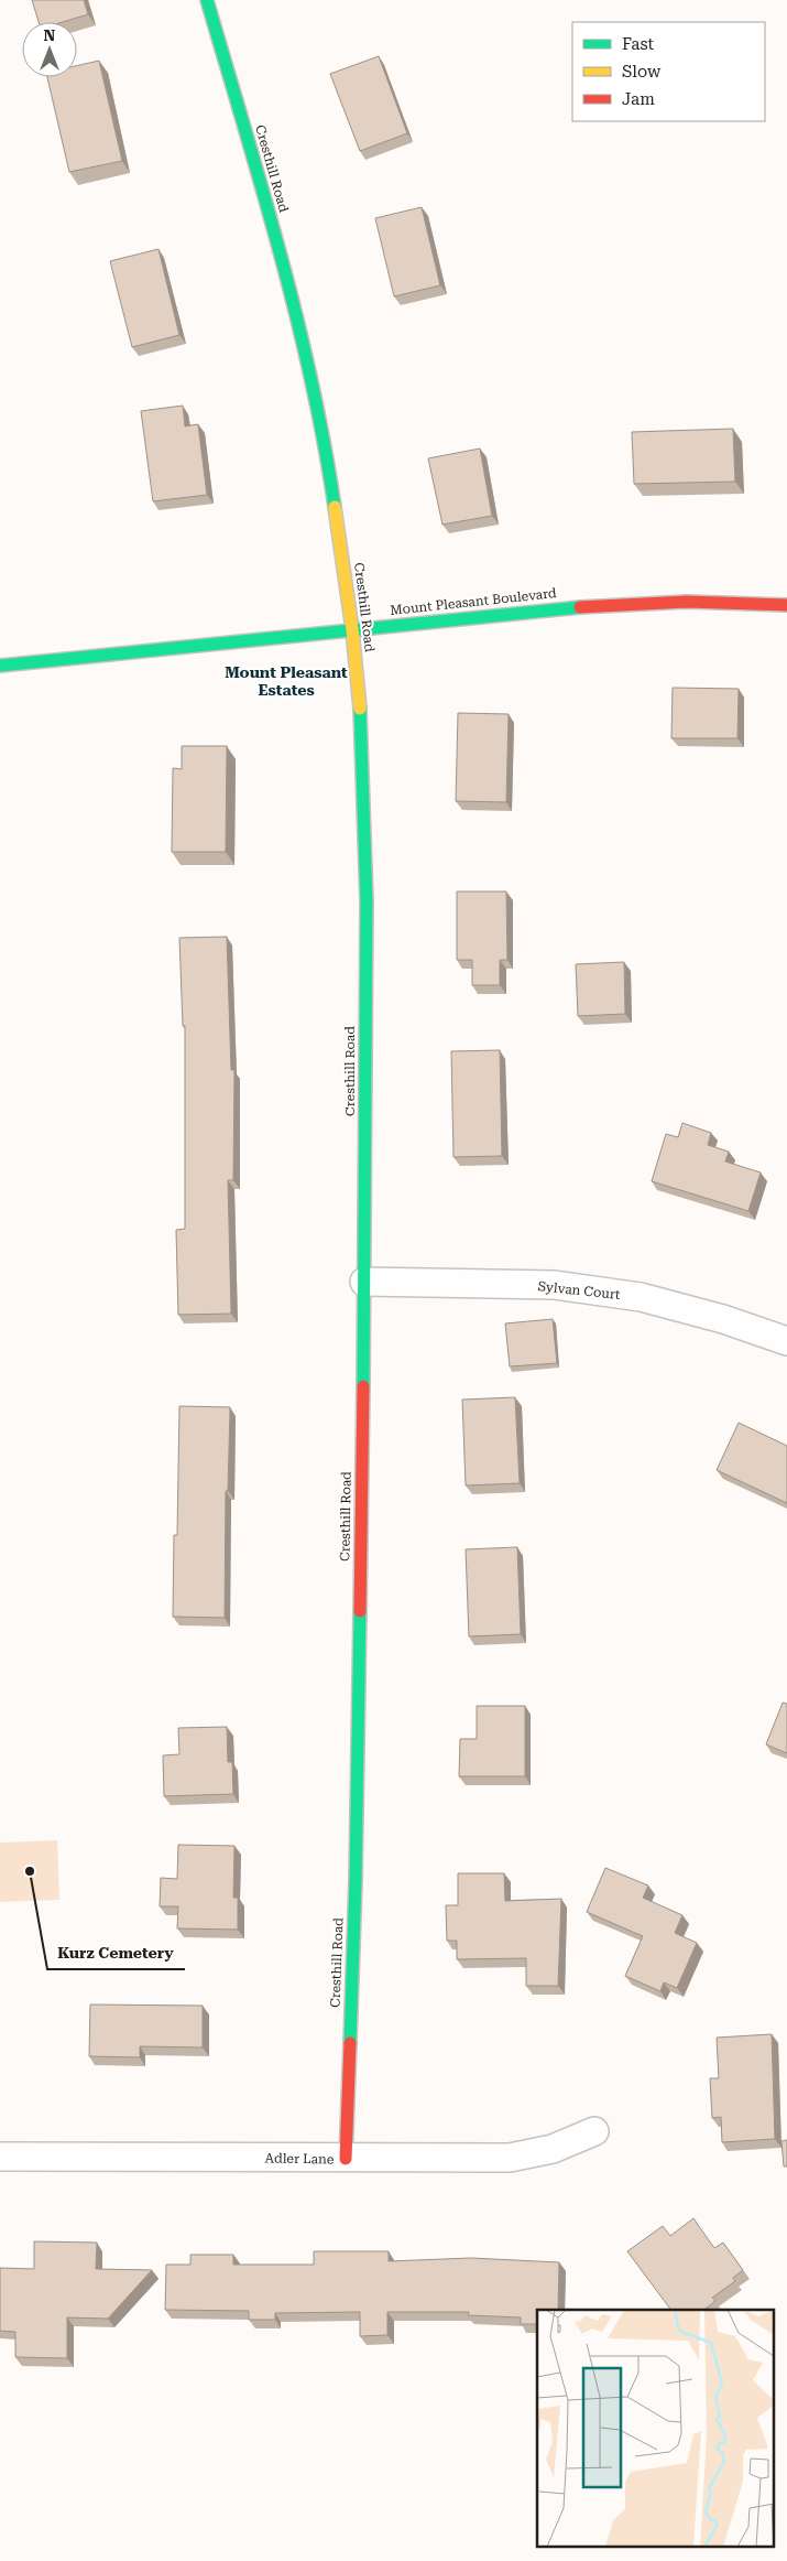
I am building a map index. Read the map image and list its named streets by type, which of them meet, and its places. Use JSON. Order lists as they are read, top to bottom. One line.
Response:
{"streets":{"street":["Cresthill Road","Mount Pleasant Boulevard","Sylvan Court","Adler Lane"]},"crossings":[["Cresthill Road","Mount Pleasant Boulevard"],["Cresthill Road","Sylvan Court"],["Cresthill Road","Adler Lane"]],"districts":["Mount Pleasant Estates"],"places":["Kurz Cemetery"],"legend":["Fast","Slow","Jam"],"north":"top"}
